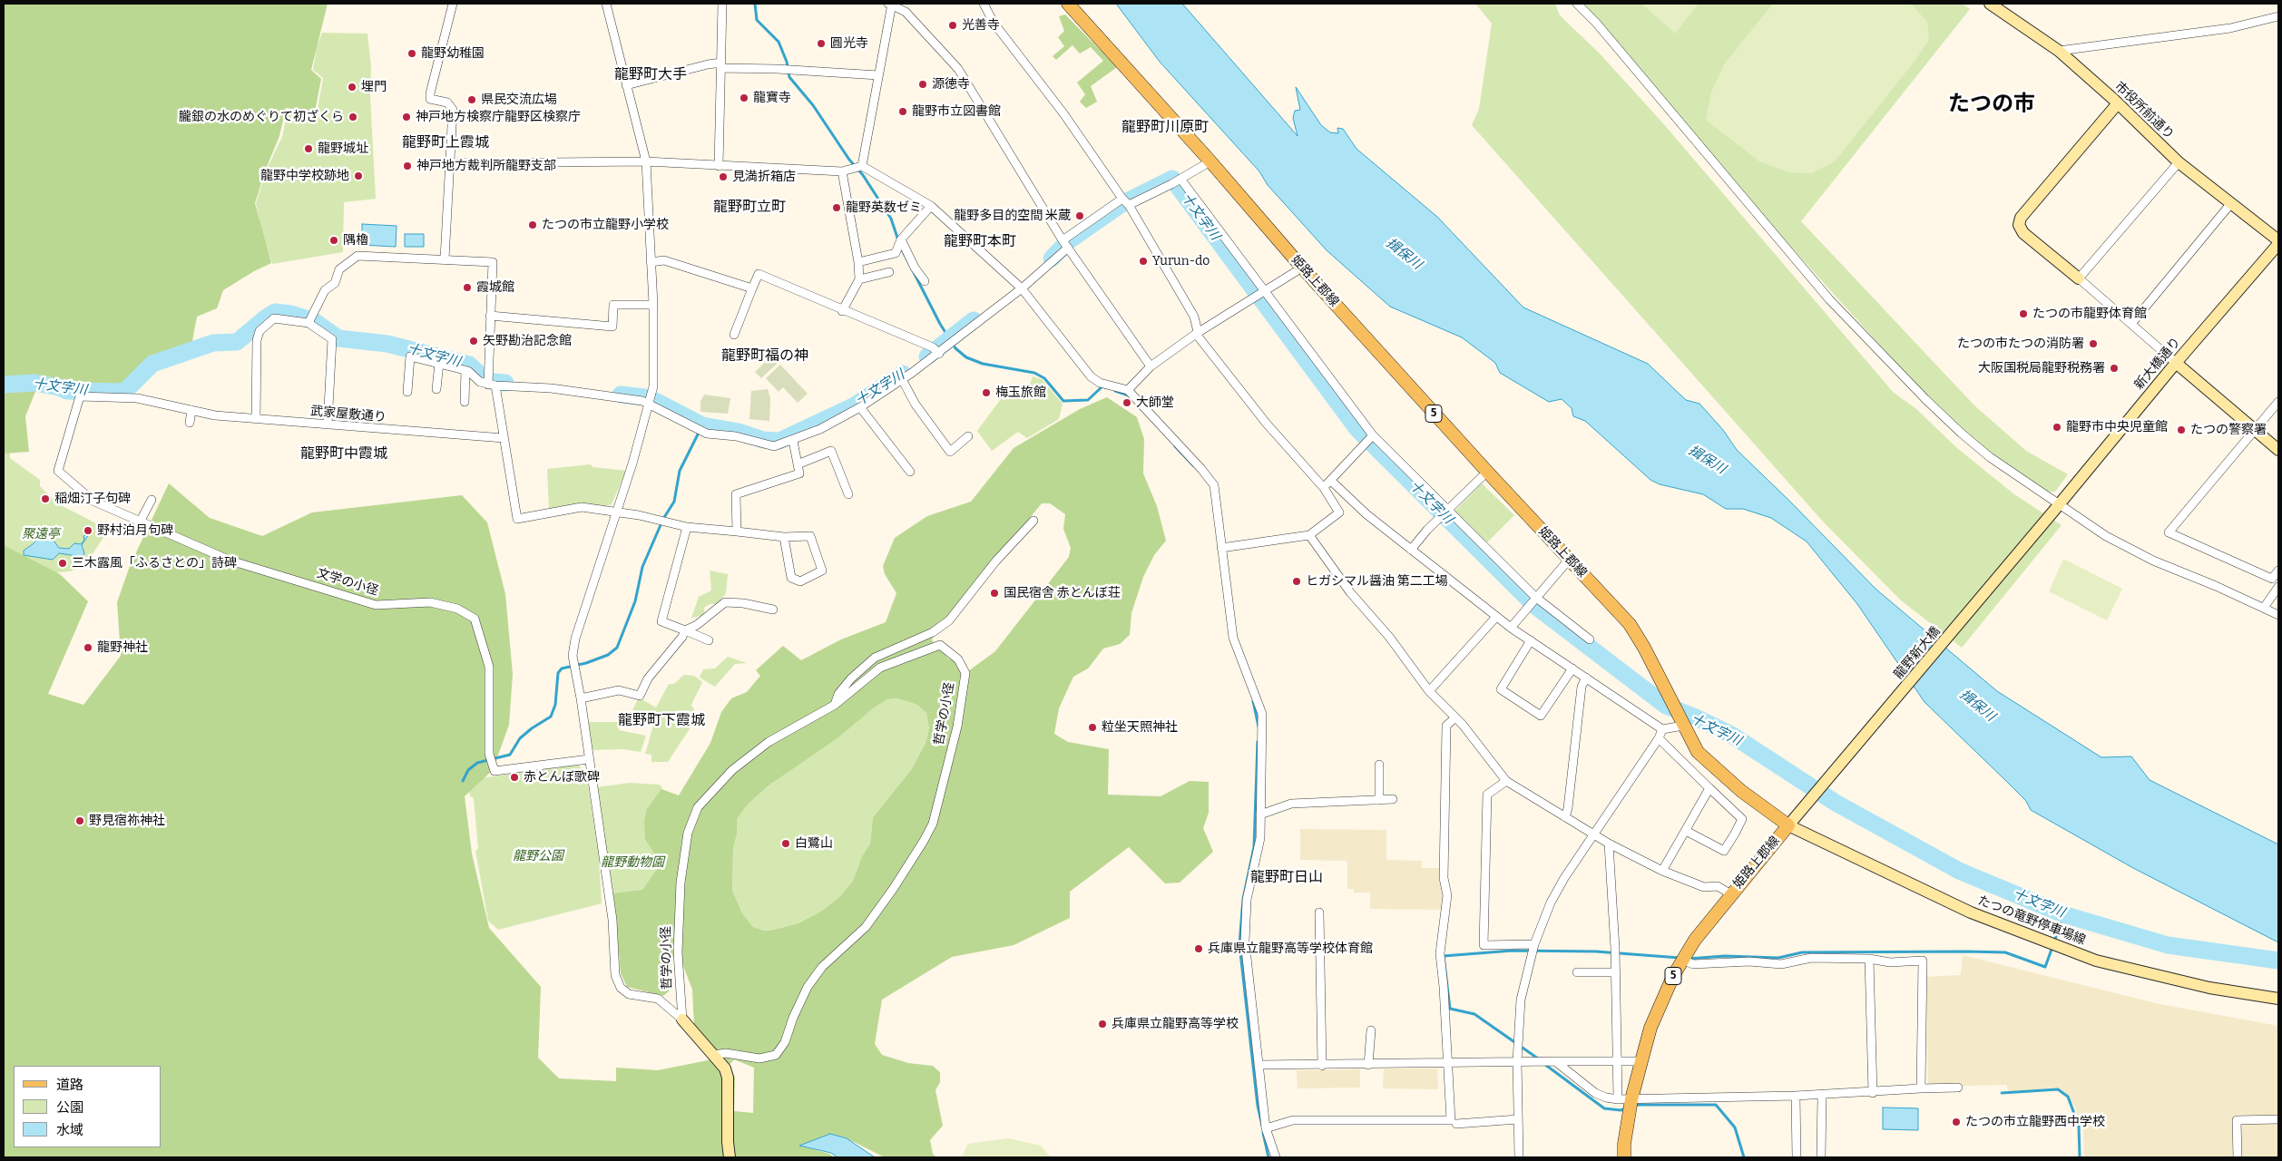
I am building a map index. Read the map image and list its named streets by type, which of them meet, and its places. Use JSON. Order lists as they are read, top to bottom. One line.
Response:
{"streets":{"main road":["姫路上郡線","5"],"street":["市役所前通り","新大橋通り","武家屋敷通り","文学の小径","龍野新大橋","哲学の小径","たつの竜野停車場線"]},"crossings":[["姫路上郡線","龍野新大橋"],["姫路上郡線","たつの竜野停車場線"],["新大橋通り","龍野新大橋"],["武家屋敷通り","文学の小径"],["龍野新大橋","たつの竜野停車場線"]],"districts":["龍野町大手","たつの市","龍野町川原町","龍野町上霞城","龍野町立町","龍野町本町","龍野町福の神","龍野町中霞城","龍野町下霞城","龍野町日山"],"water":["十文字川","揖保川"],"parks":["聚遠亭","龍野公園","龍野動物園"],"places":["光善寺","圓光寺","龍野幼稚園","源徳寺","埋門","龍寶寺","県民交流広場","龍野市立図書館","朧銀の水のめぐりて初ざくら","神戸地方検察庁龍野区検察庁","龍野城址","神戸地方裁判所龍野支部","龍野中学校跡地","見満折箱店","龍野英数ゼミ","龍野多目的空間 米蔵","たつの市立龍野小学校","隅櫓","Yurun-do","霞城館","たつの市龍野体育館","矢野勘治記念館","たつの市たつの消防署","大阪国税局龍野税務署","梅玉旅館","大師堂","龍野市中央児童館","たつの警察署","稲畑汀子句碑","野村泊月句碑","三木露風「ふるさとの」詩碑","ヒガシマル醤油 第二工場","国民宿舎 赤とんぼ荘","龍野神社","粒坐天照神社","赤とんぼ歌碑","野見宿祢神社","白鷺山","兵庫県立龍野高等学校体育館","兵庫県立龍野高等学校","たつの市立龍野西中学校"],"legend":["道路","公園","水域"]}
